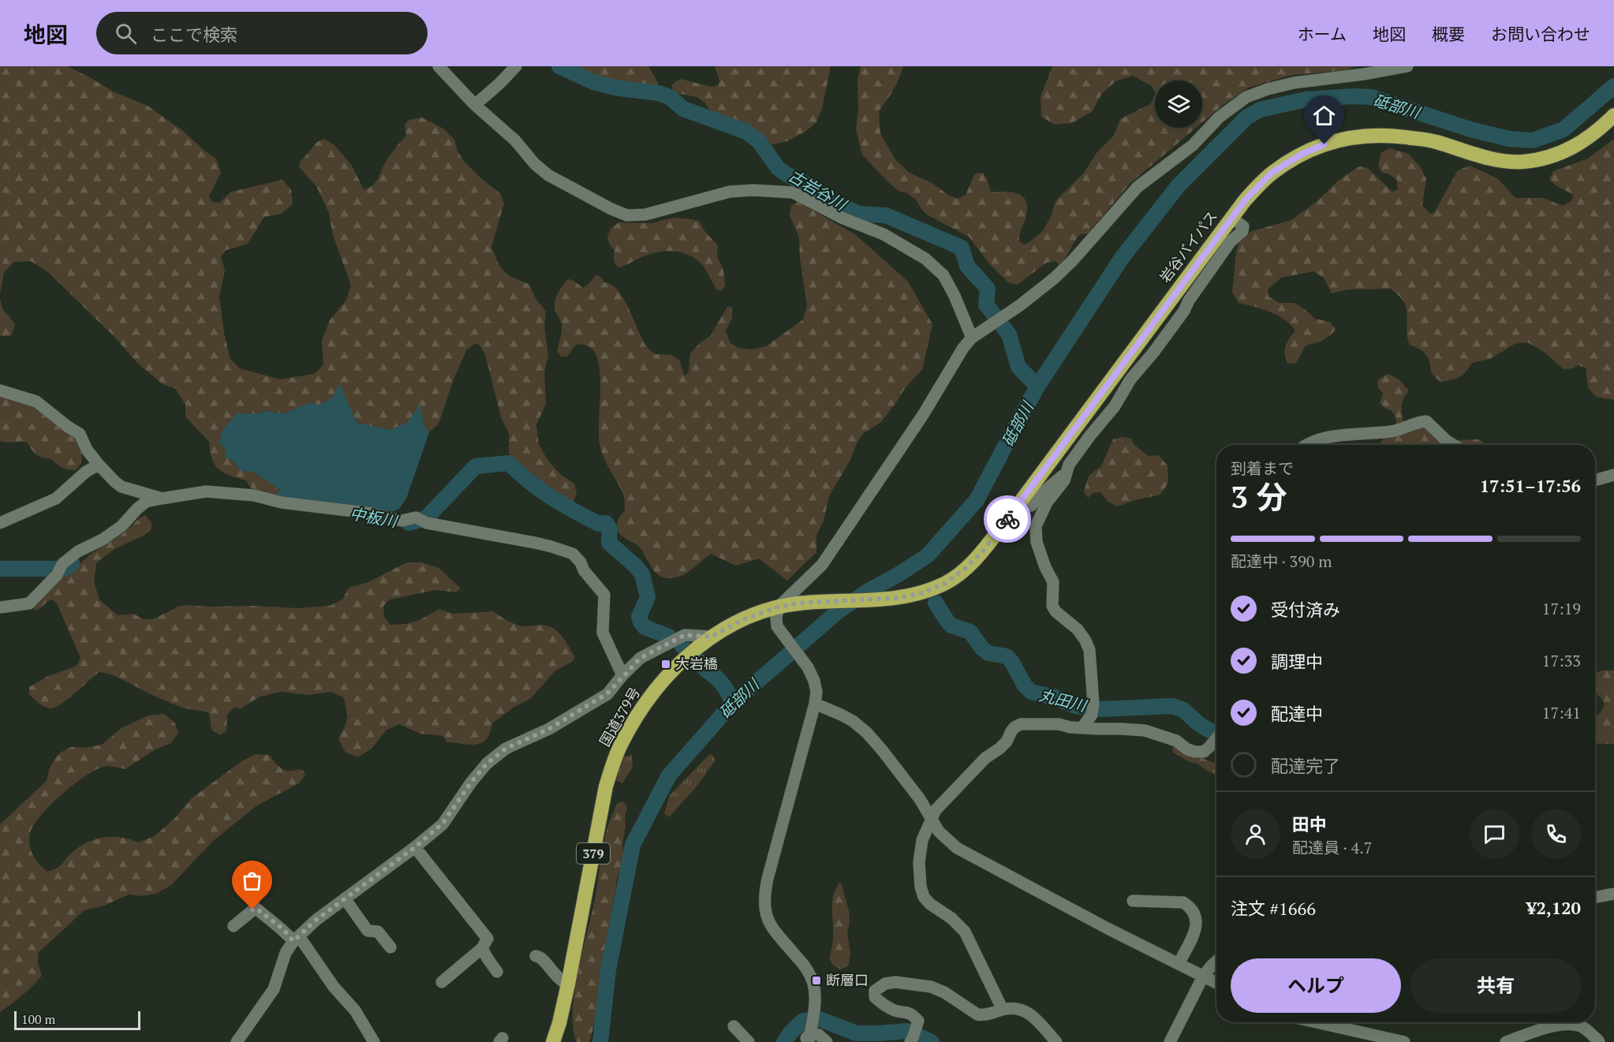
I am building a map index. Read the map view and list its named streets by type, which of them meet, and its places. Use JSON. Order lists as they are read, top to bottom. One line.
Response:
{"streets":{"highway":["岩谷バイパス","国道379号","379"]},"crossings":[["岩谷バイパス","国道379号"]],"water":["砥部川","古岩谷川","中板川","丸田川"],"places":{"transit":["大岩橋","断層口"]},"scale_bar":"100 m","page":{"header":"地図","search":"ここで検索","nav":["ホーム","地図","概要","お問い合わせ"],"heading":["3 分","到着まで","17:51–17:56"],"panel":["田中","配達員 · 4.7","注文 #1666","¥2,120"],"bar":"配達中 · 390 m","list":[["受付済み","17:19"],["調理中","17:33"],["配達中","17:41"],"配達完了"],"buttons":["ヘルプ","共有"],"scale":"100 m"}}
